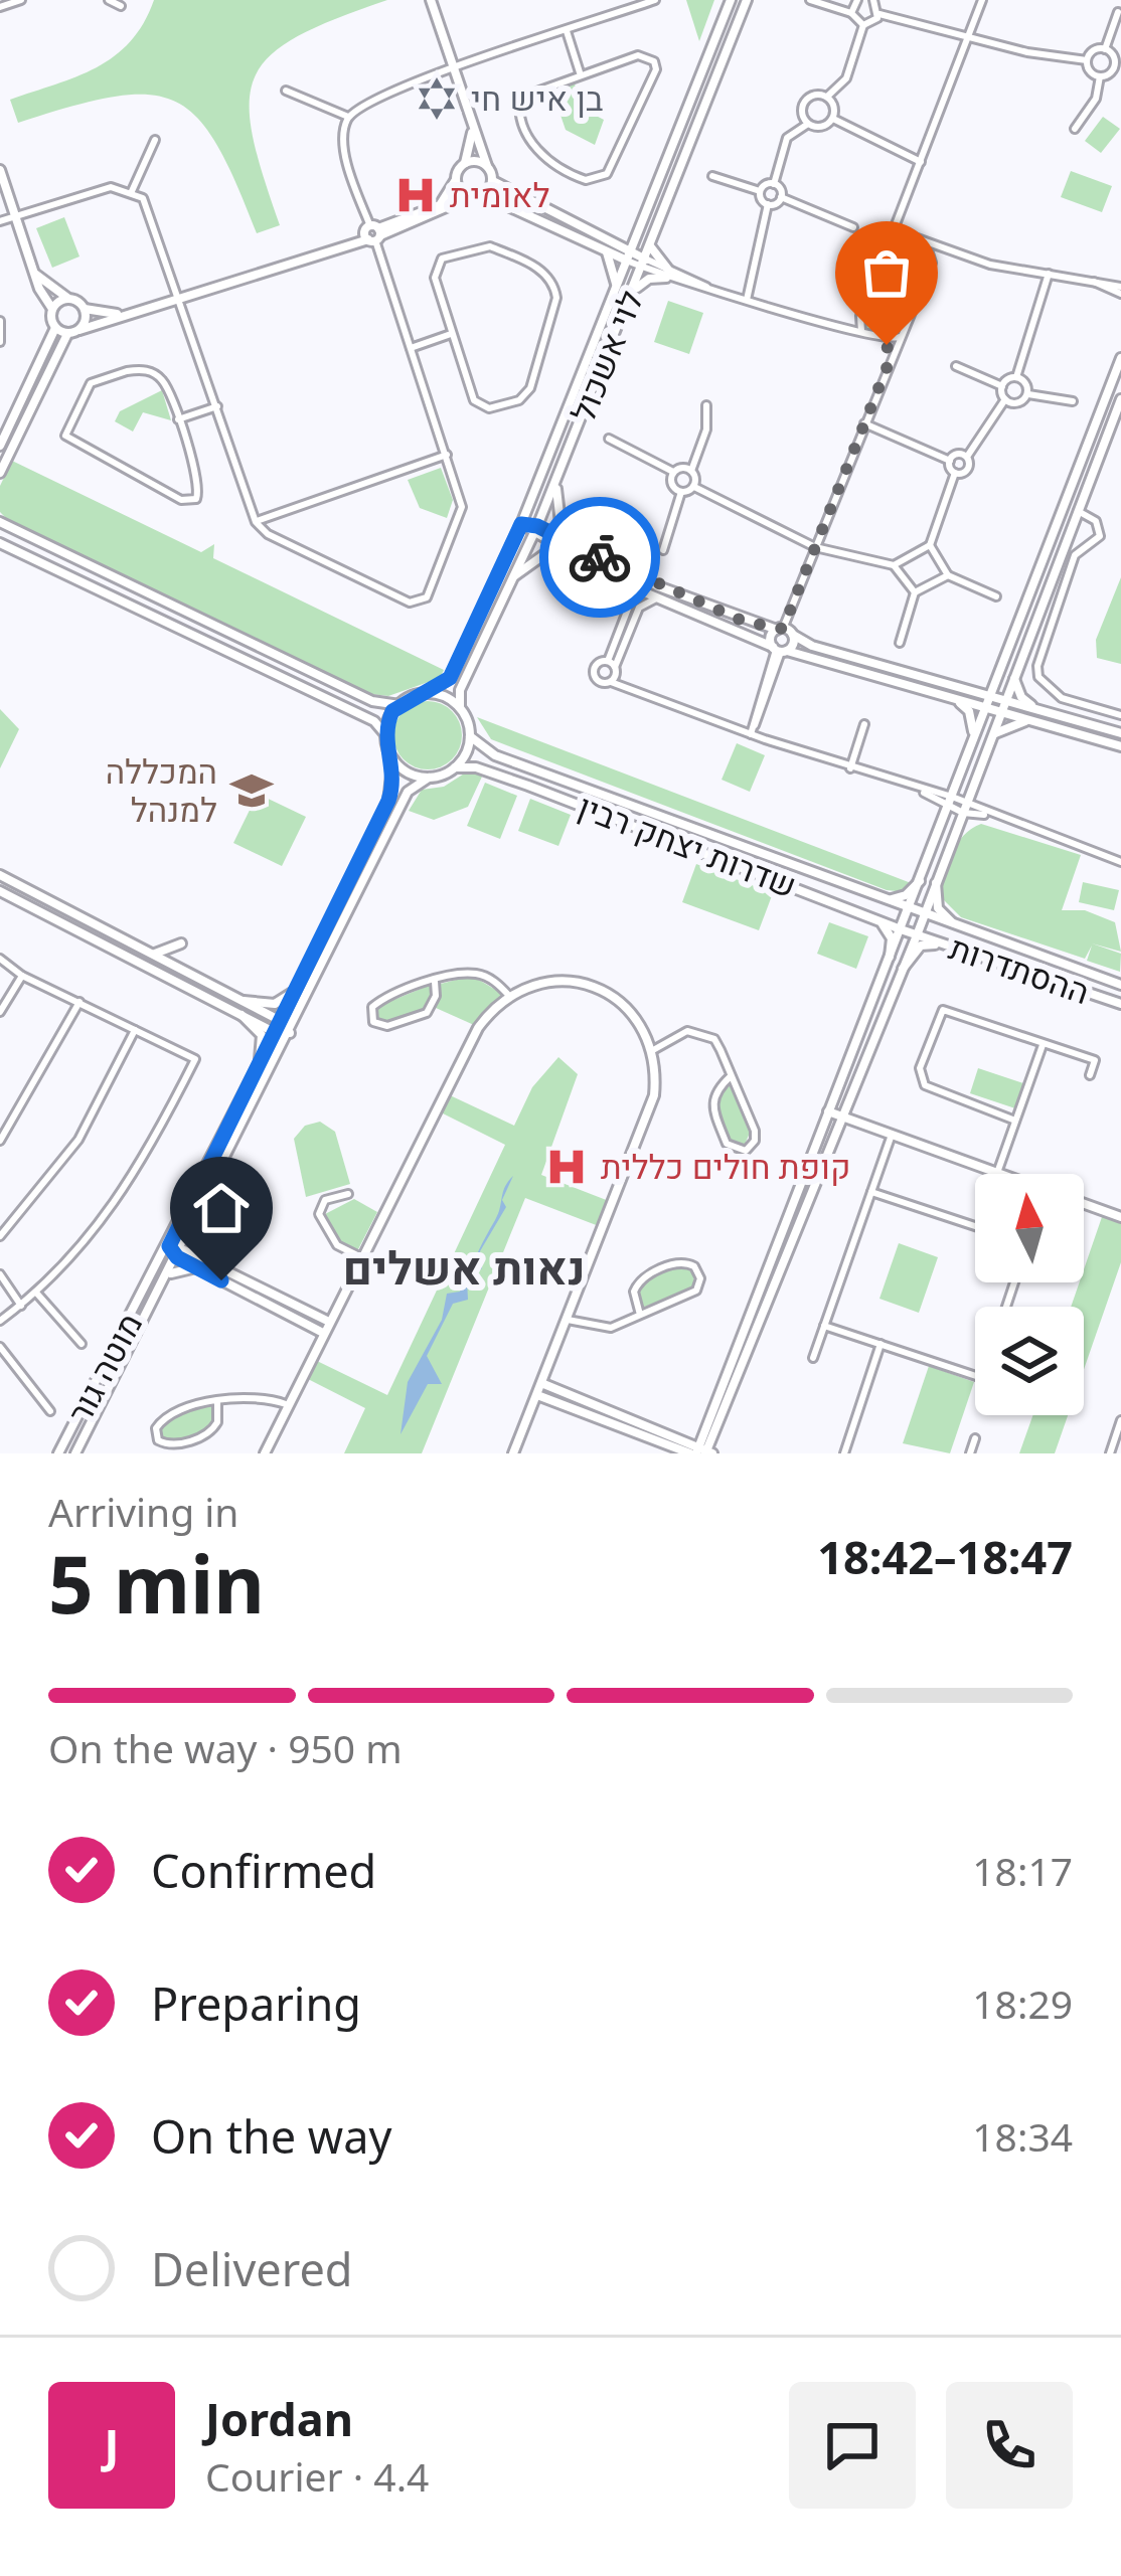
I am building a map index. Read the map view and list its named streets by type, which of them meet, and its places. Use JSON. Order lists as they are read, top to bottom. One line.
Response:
{"streets":{"street":["לוי אשכול","שדרות יצחק רבין","ההסתדרות","מוטה גור"]},"crossings":[["לוי אשכול","שדרות יצחק רבין"],["לוי אשכול","מוטה גור"],["שדרות יצחק רבין","ההסתדרות"],["שדרות יצחק רבין","מוטה גור"]],"districts":["נאות אשלים"],"places":{"synagogue":["בן איש חי"],"hospital":["לאומית","קופת חולים כללית"],"school or university":["המכללה למנהל"]},"north":"top","page":{"heading":["5 min","Arriving in","18:42–18:47"],"panel":["Jordan","Courier · 4.4"],"bar":"On the way · 950 m","list":[["Confirmed","18:17"],["Preparing","18:29"],["On the way","18:34"],"Delivered"],"round":"J"}}
